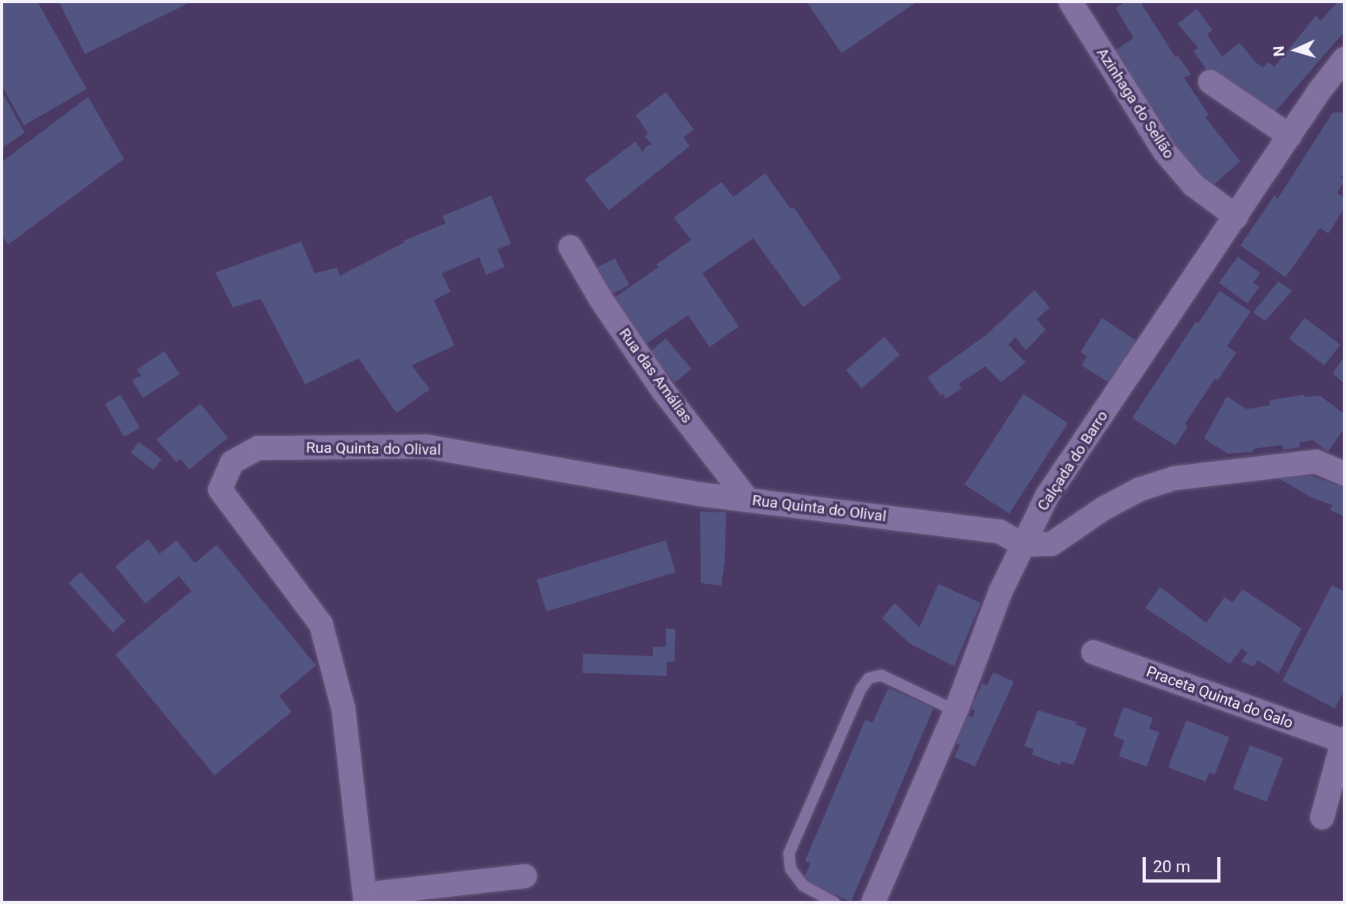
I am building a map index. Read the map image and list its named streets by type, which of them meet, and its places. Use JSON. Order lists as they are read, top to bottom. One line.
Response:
{"streets":{"street":["Azinhaga do Sellão","Rua das Amálias","Rua Quinta do Olival","Calçada do Barro","Praceta Quinta do Galo"]},"crossings":[["Azinhaga do Sellão","Calçada do Barro"],["Rua das Amálias","Rua Quinta do Olival"],["Rua Quinta do Olival","Calçada do Barro"]],"scale_bar":"20 m","north":"left"}
